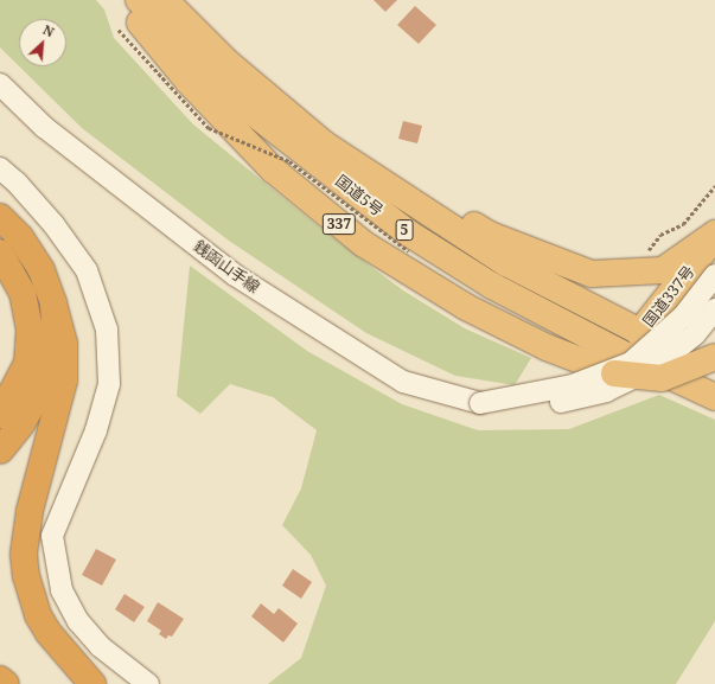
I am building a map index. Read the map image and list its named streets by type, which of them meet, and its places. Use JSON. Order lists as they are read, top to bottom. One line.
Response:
{"streets":{"highway":["国道5号","337","5","国道337号"],"street":["銭函山手線"]},"crossings":[["国道5号","国道337号"]],"north":"top right"}
